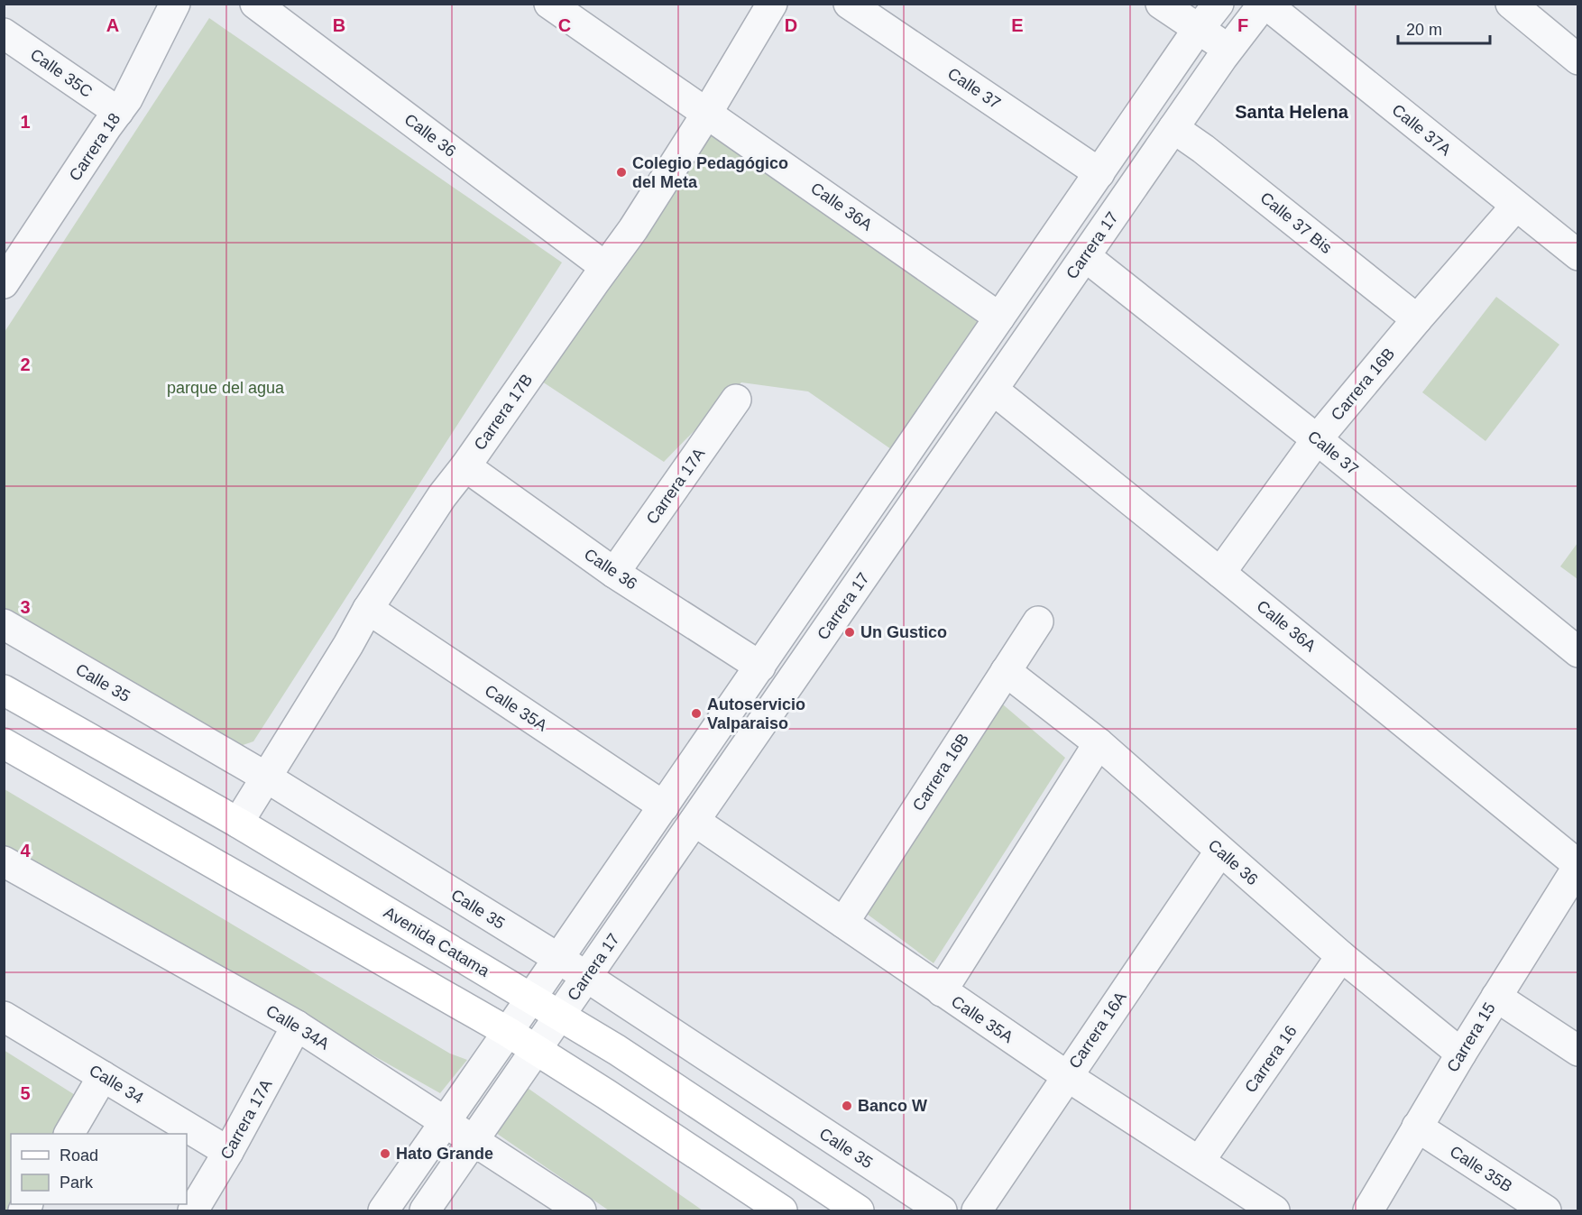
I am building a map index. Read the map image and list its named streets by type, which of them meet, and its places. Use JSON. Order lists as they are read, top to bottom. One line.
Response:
{"streets":{"main road":["Avenida Catama"],"street":["Calle 35C","Calle 37","Calle 37A","Calle 36","Carrera 18","Calle 36A","Calle 37 Bis","Carrera 17","Carrera 16B","Carrera 17B","Carrera 17A","Calle 35","Calle 35A","Calle 34A","Carrera 16A","Carrera 15","Carrera 16","Calle 34","Calle 35B"]},"crossings":[["Calle 35C","Carrera 18"],["Calle 37","Carrera 17"],["Calle 37","Carrera 16B"],["Calle 37A","Carrera 17"],["Calle 37A","Carrera 16B"],["Calle 36","Carrera 17"],["Calle 36","Carrera 16B"],["Calle 36","Carrera 17B"],["Calle 36","Carrera 17A"],["Calle 36","Carrera 16A"],["Calle 36","Carrera 15"],["Calle 36","Carrera 16"],["Calle 36A","Carrera 17"],["Calle 36A","Carrera 16B"],["Calle 36A","Carrera 17B"],["Calle 36A","Carrera 15"],["Calle 37 Bis","Carrera 17"],["Calle 37 Bis","Carrera 16B"],["Carrera 17","Calle 35"],["Carrera 17","Calle 35A"],["Carrera 17","Avenida Catama"],["Carrera 17","Calle 34A"],["Carrera 16B","Calle 35A"],["Carrera 17B","Calle 35"],["Carrera 17B","Calle 35A"],["Carrera 17B","Avenida Catama"],["Carrera 17A","Calle 34A"],["Carrera 17A","Calle 34"],["Calle 35A","Carrera 16A"],["Calle 35A","Carrera 16"],["Carrera 15","Calle 35B"]],"districts":["Santa Helena"],"parks":["parque del agua"],"places":["Colegio Pedagógico del Meta","Un Gustico","Autoservicio Valparaiso","Banco W","Hato Grande"],"legend":["Road","Park"],"scale_bar":"20 m","grid":{"columns":["A","B","C","D","E","F"],"rows":["1","2","3","4","5"]}}
